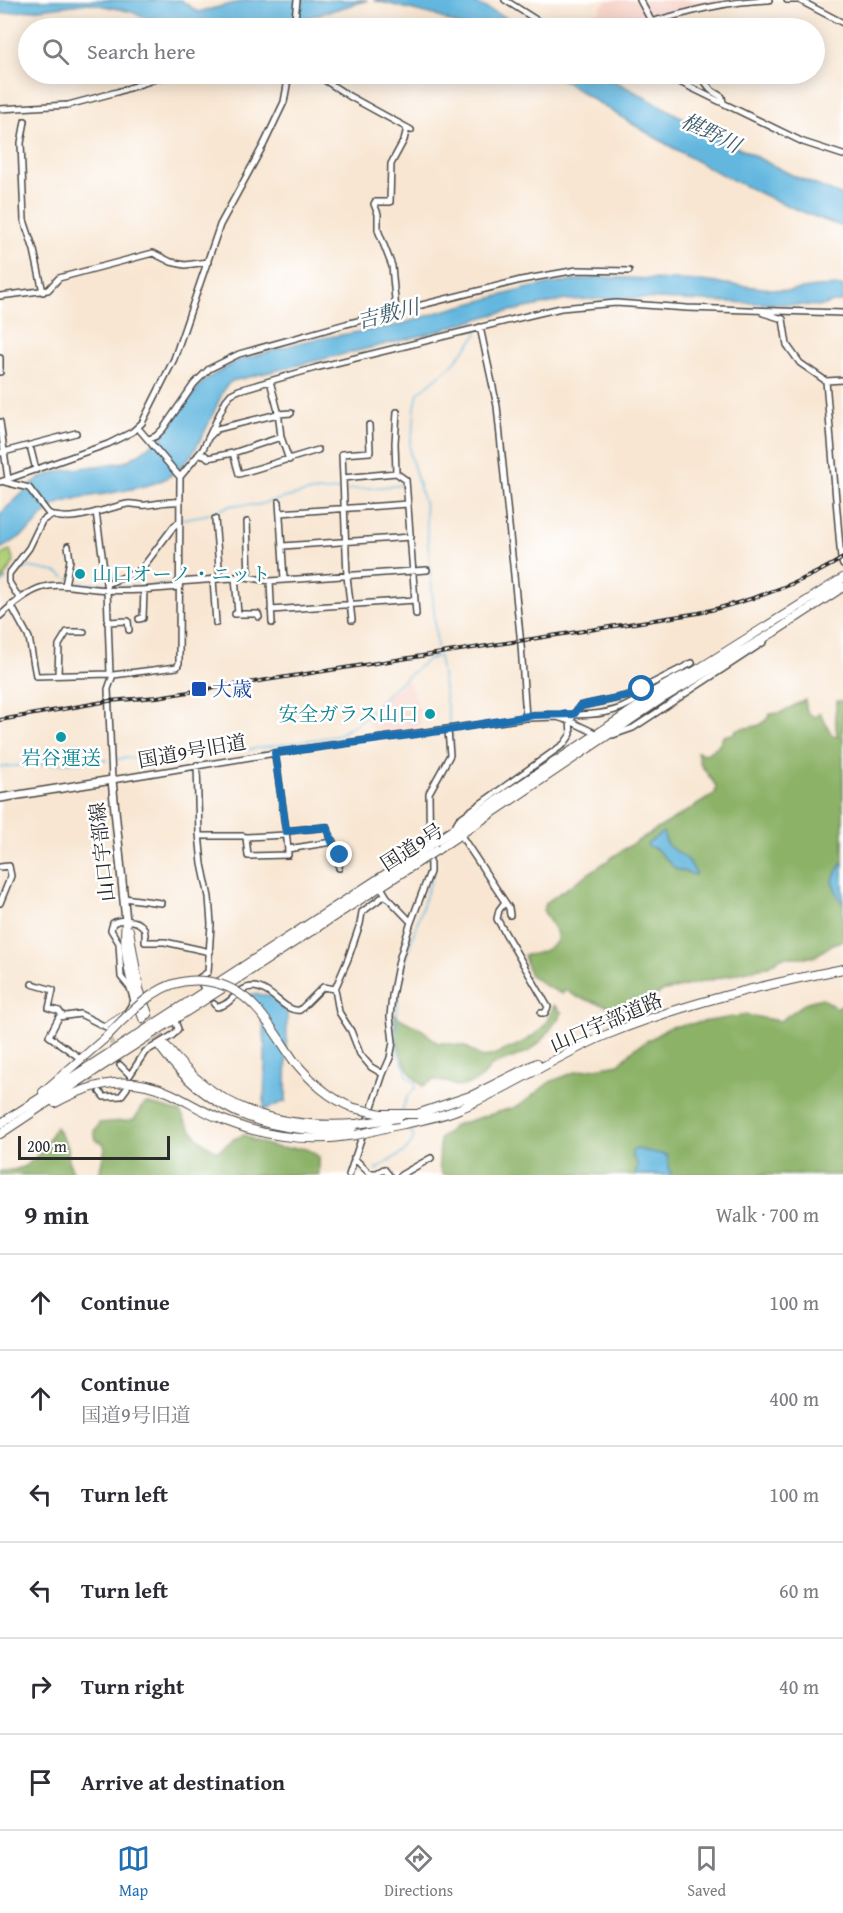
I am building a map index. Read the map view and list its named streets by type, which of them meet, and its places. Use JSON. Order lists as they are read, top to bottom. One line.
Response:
{"streets":{"highway":["国道9号","山口宇部道路"],"main road":["山口宇部線"],"street":["国道9号旧道"]},"crossings":[["国道9号旧道","国道9号"],["国道9号旧道","山口宇部線"]],"water":["椹野川","吉敷川"],"places":{"other":["山口オーノ・ニット","安全ガラス山口","岩谷運送"],"transit":["大歳"]},"scale_bar":"200 m","page":{"search":"Search here","scale":"200 m","heading":["9 min","Walk · 700 m"],"list":[["Continue","100 m"],["Continue","国道9号旧道","400 m"],["Turn left","100 m"],["Turn left","60 m"],["Turn right","40 m"],"Arrive at destination"],"nav":["Map","Directions","Saved"]}}
